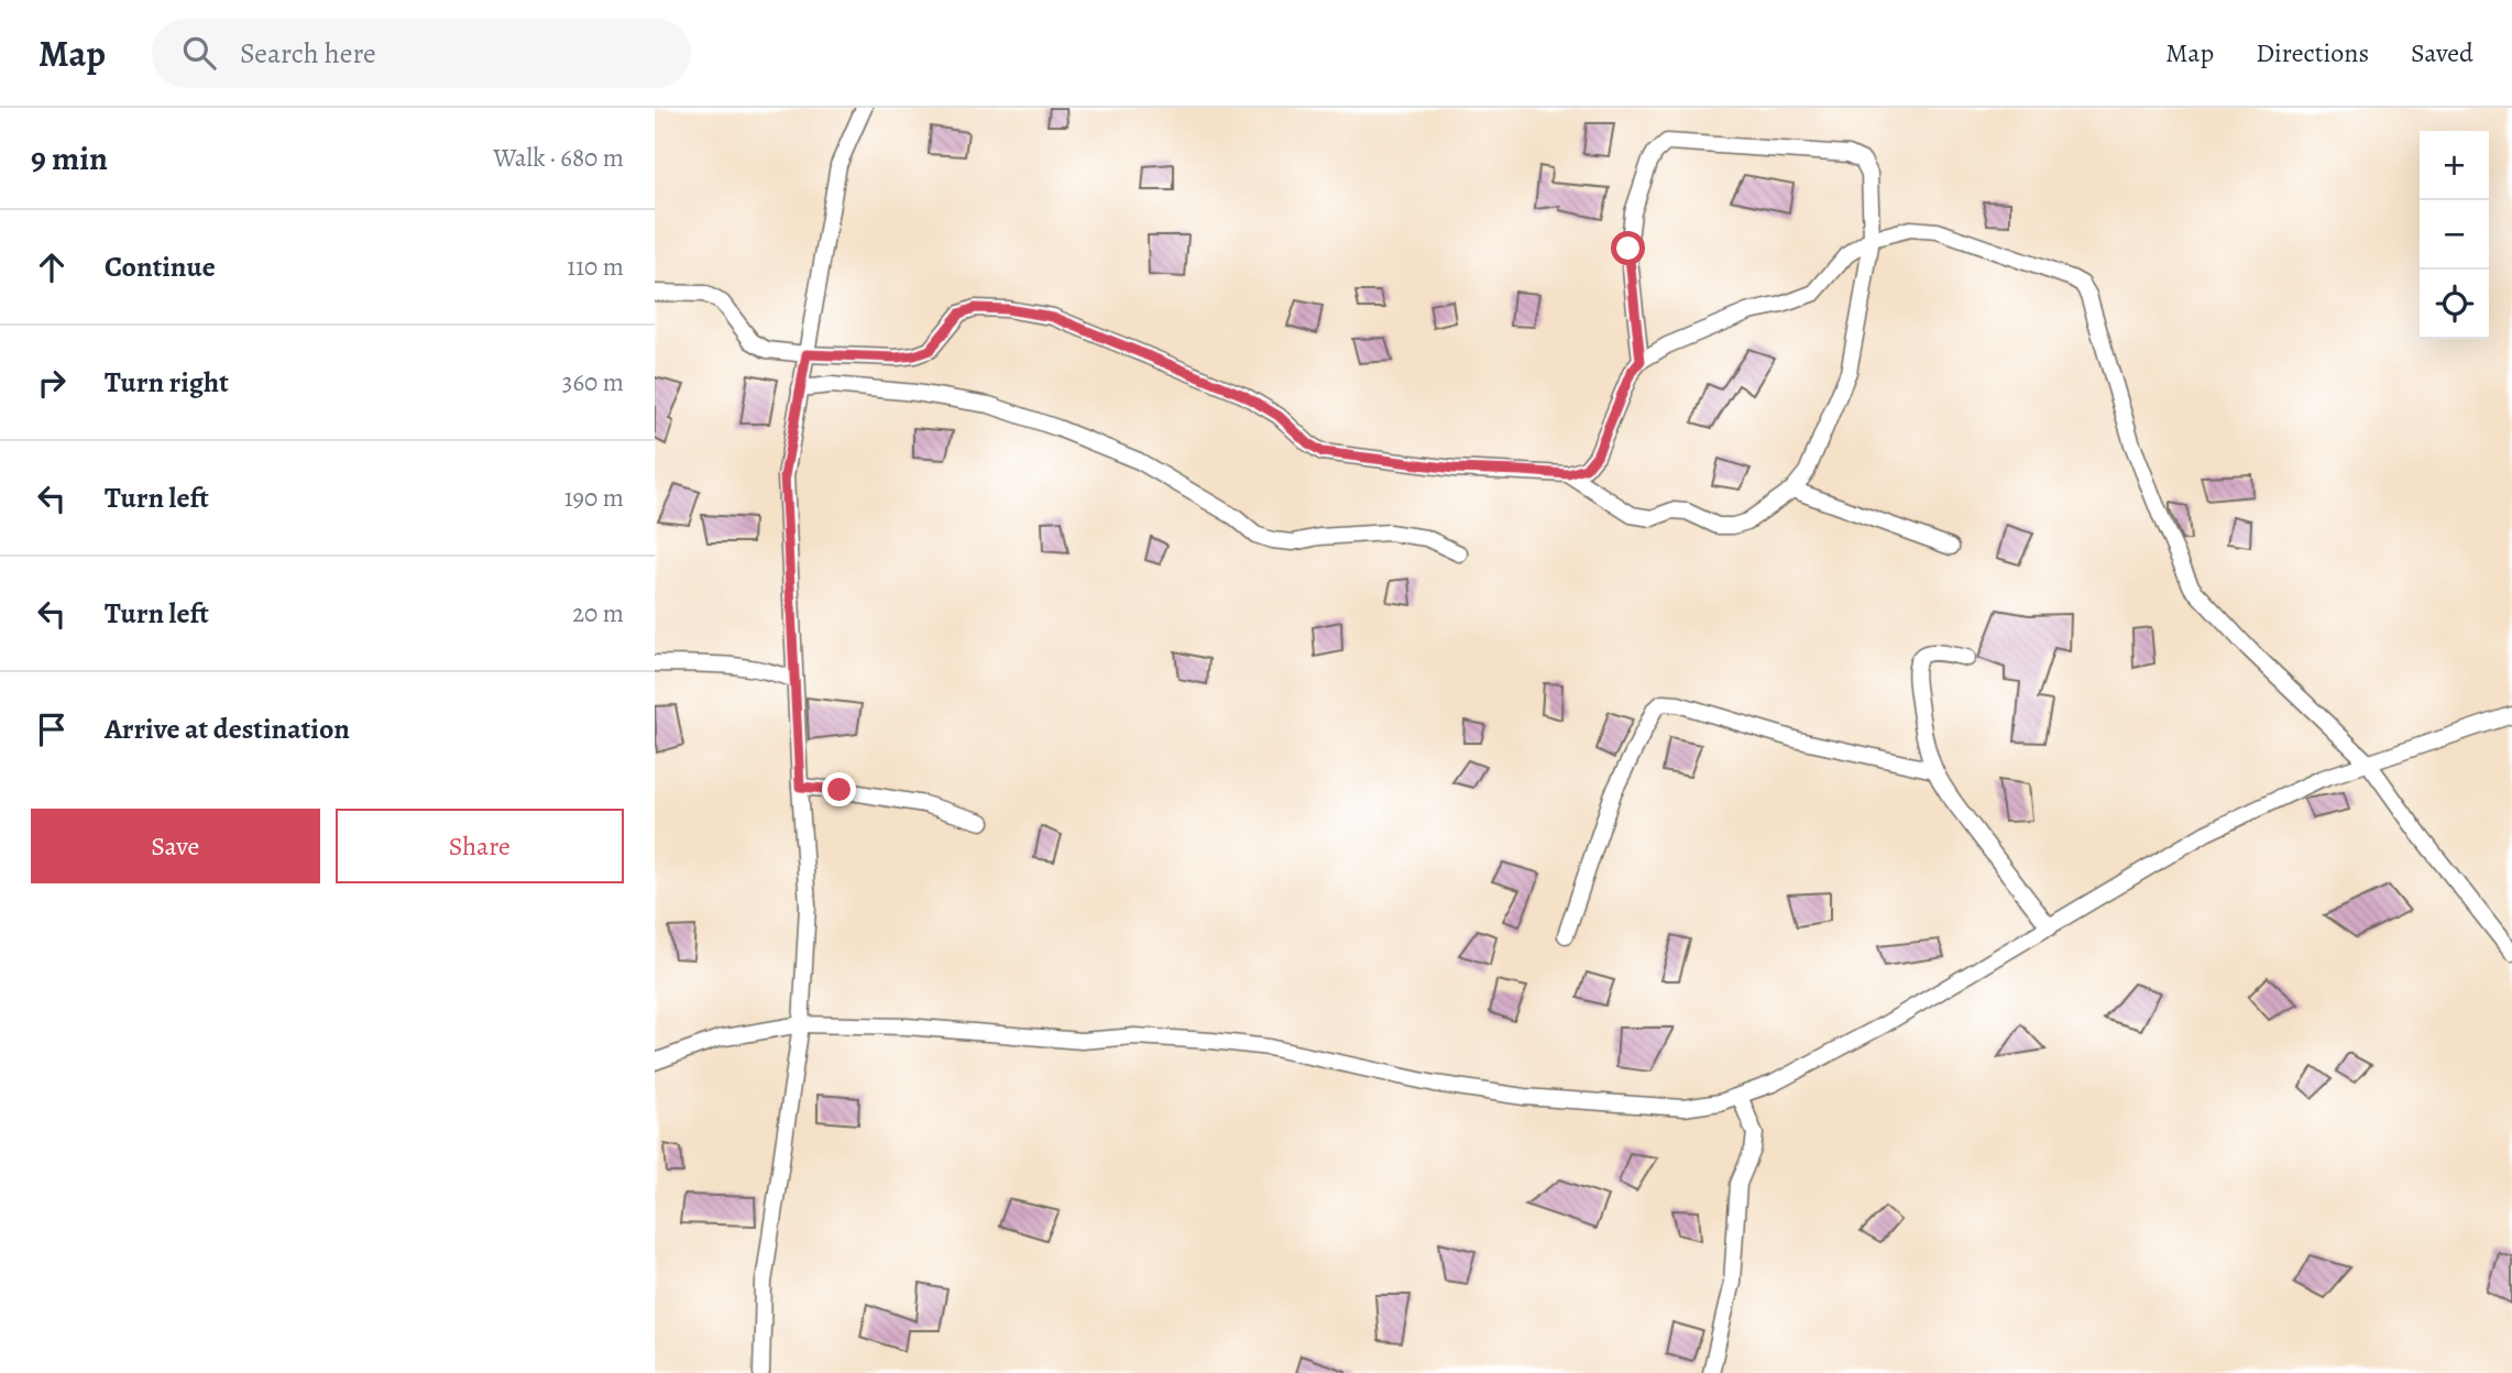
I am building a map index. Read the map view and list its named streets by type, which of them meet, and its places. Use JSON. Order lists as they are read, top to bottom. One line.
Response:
{"page":{"header":"Map","search":"Search here","nav":["Map","Directions","Saved"],"heading":["9 min","Walk · 680 m"],"map_buttons":["+","−"],"list":[["Continue","110 m"],["Turn right","360 m"],["Turn left","190 m"],["Turn left","20 m"],"Arrive at destination"],"buttons":["Save","Share"]}}
